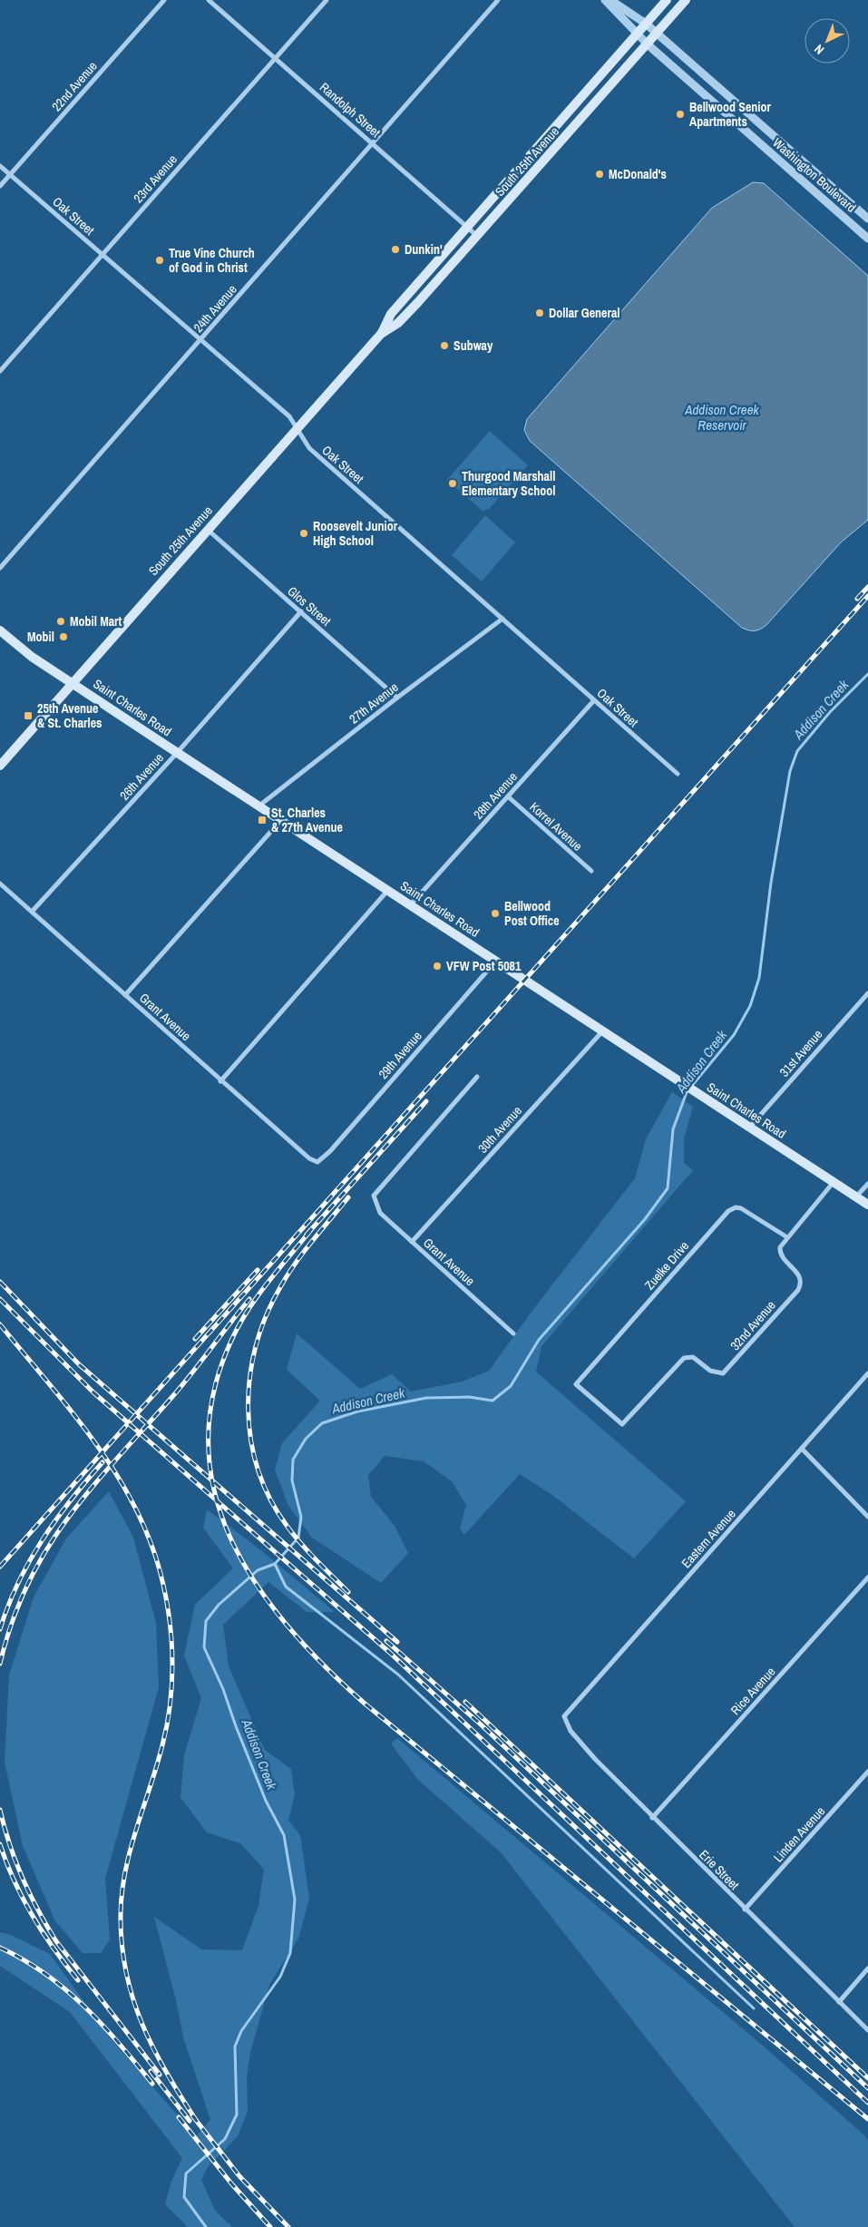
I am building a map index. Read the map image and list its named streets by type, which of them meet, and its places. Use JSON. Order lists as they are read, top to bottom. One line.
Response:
{"streets":{"main road":["South 25th Avenue","Saint Charles Road"],"street":["22nd Avenue","Randolph Street","Washington Boulevard","23rd Avenue","Oak Street","24th Avenue","Glos Street","27th Avenue","26th Avenue","28th Avenue","Korrel Avenue","Grant Avenue","31st Avenue","29th Avenue","30th Avenue","Zuelke Drive","32nd Avenue","Eastern Avenue","Rice Avenue","Linden Avenue","Erie Street"]},"crossings":[["22nd Avenue","Oak Street"],["Randolph Street","South 25th Avenue"],["Randolph Street","23rd Avenue"],["Randolph Street","24th Avenue"],["South 25th Avenue","Washington Boulevard"],["South 25th Avenue","Oak Street"],["South 25th Avenue","Glos Street"],["South 25th Avenue","Saint Charles Road"],["23rd Avenue","Oak Street"],["Oak Street","24th Avenue"],["Oak Street","27th Avenue"],["Oak Street","28th Avenue"],["Glos Street","27th Avenue"],["Glos Street","26th Avenue"],["27th Avenue","Saint Charles Road"],["Saint Charles Road","26th Avenue"],["Saint Charles Road","28th Avenue"],["Saint Charles Road","31st Avenue"],["Saint Charles Road","29th Avenue"],["Saint Charles Road","30th Avenue"],["Saint Charles Road","32nd Avenue"],["26th Avenue","Grant Avenue"],["28th Avenue","Korrel Avenue"],["Grant Avenue","29th Avenue"],["Grant Avenue","30th Avenue"],["Zuelke Drive","32nd Avenue"],["Eastern Avenue","Erie Street"],["Rice Avenue","Erie Street"],["Linden Avenue","Erie Street"]],"water":["Addison Creek Reservoir","Addison Creek"],"places":{"other":["Bellwood Senior Apartments","McDonald's","Dunkin'","True Vine Church of God in Christ","Dollar General","Subway","Thurgood Marshall Elementary School","Roosevelt Junior High School","Mobil Mart","Mobil","Bellwood Post Office","VFW Post 5081"],"transit":["25th Avenue & St. Charles","St. Charles & 27th Avenue"]},"north":"bottom left"}
